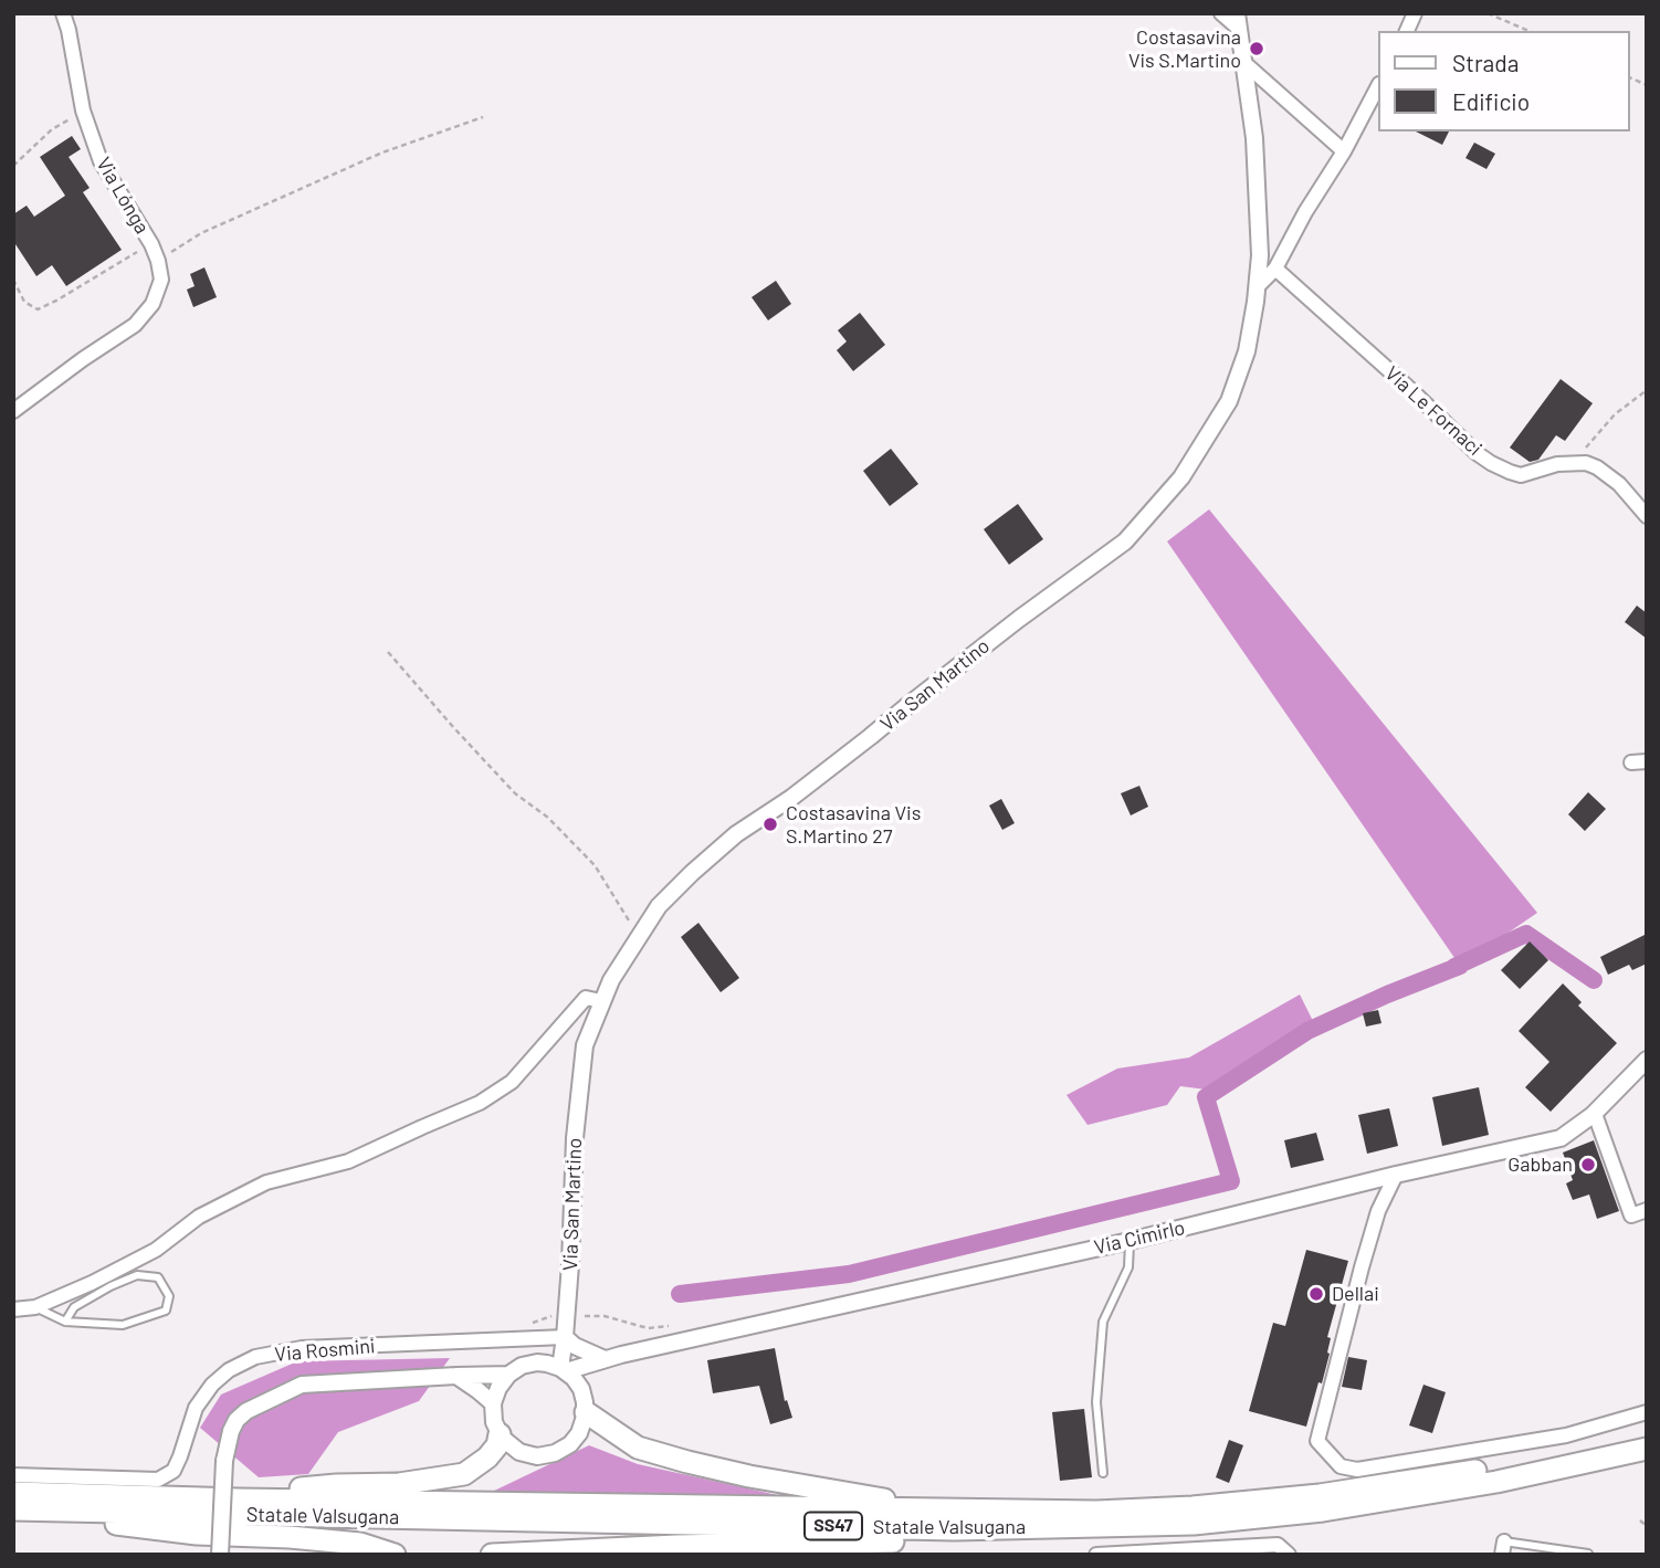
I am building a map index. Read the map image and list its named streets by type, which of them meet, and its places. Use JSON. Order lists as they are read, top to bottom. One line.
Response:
{"streets":{"highway":["Statale Valsugana","SS47"],"street":["Via Lónga","Via Le Fornaci","Via San Martino","Via Cimirlo","Via Rosmini"]},"crossings":[["Via San Martino","Via Cimirlo"],["Via San Martino","Via Rosmini"]],"places":["Costasavina Vis S.Martino","Costasavina Vis S.Martino 27","Gabban","Dellai"],"legend":["Strada","Edificio"]}
